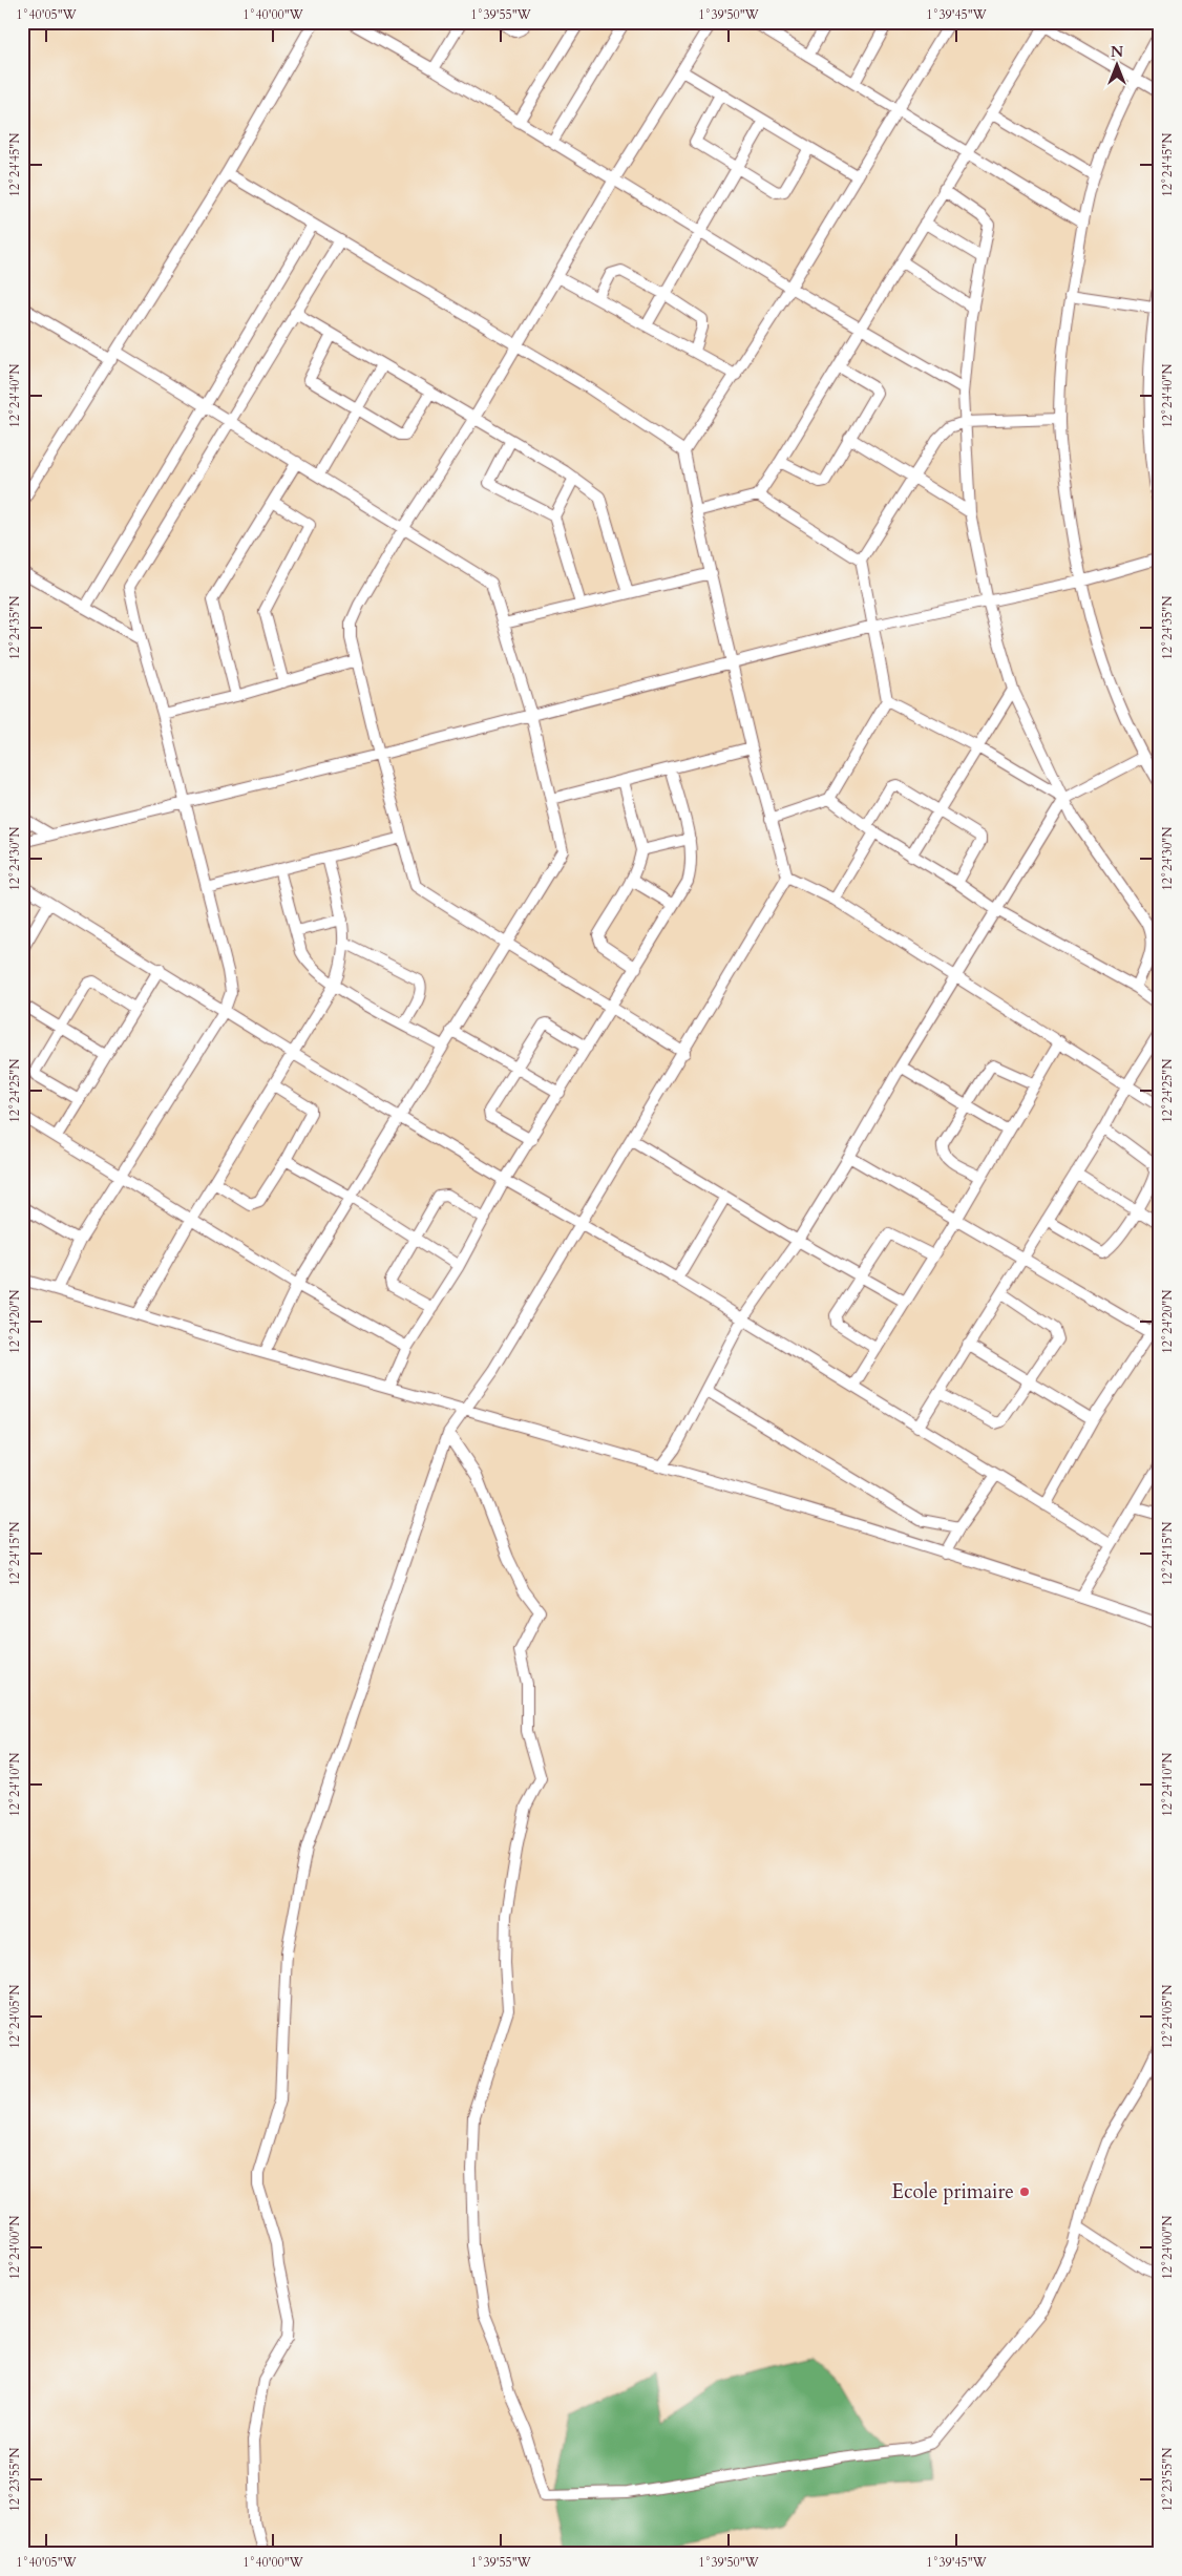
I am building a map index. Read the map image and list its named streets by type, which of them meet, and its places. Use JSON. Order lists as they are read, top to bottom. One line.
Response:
{"places":["Ecole primaire"],"north":"top","coordinates":["1°40'05\"W","1°40'00\"W","1°39'55\"W","1°39'50\"W","1°39'45\"W","12°24'45\"N","12°24'40\"N","12°24'35\"N","12°24'30\"N","12°24'25\"N","12°24'20\"N","12°24'15\"N","12°24'10\"N","12°24'05\"N","12°24'00\"N","12°23'55\"N"]}
